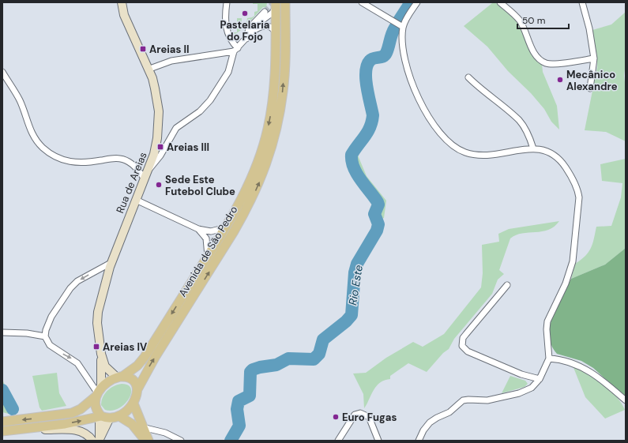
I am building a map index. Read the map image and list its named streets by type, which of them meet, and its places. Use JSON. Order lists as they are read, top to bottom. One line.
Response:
{"streets":{"main road":["Avenida de São Pedro"],"street":["Rua de Areias"]},"crossings":[["Rua de Areias","Avenida de São Pedro"]],"water":["Rio Este"],"places":{"other":["Pastelaria do Fojo","Mecânico Alexandre","Sede Este Futebol Clube","Euro Fugas"],"transit":["Areias II","Areias III","Areias IV"]},"scale_bar":"50 m"}
